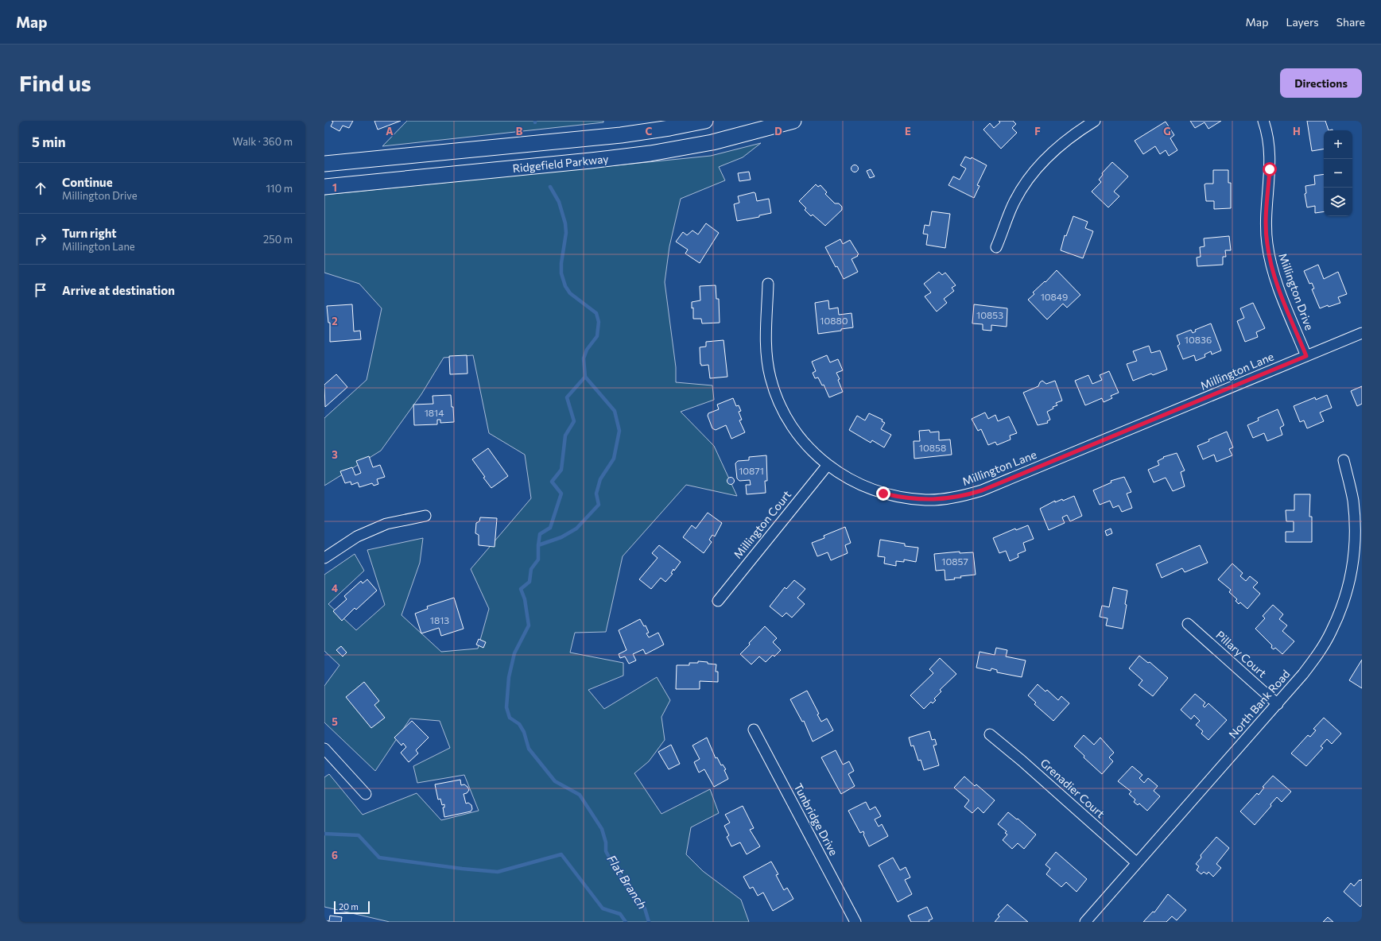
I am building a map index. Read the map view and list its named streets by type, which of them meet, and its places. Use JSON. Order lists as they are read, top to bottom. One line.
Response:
{"streets":{"main road":["Ridgefield Parkway"],"street":["Millington Drive","Millington Lane","Millington Court","Pillary Court","North Bank Road","Grenadier Court","Tunbridge Drive"]},"crossings":[["Millington Drive","Millington Lane"],["Millington Lane","Millington Court"],["Pillary Court","North Bank Road"],["North Bank Road","Grenadier Court"]],"water":["Flat Branch"],"house_numbers":["10849","10853","10880","10836","1814","10858","10871","10857","1813"],"scale_bar":"20 m","page":{"header":"Map","nav":["Map","Layers","Share"],"buttons":"Directions","title":"Find us","heading":["5 min","Walk · 360 m"],"map_buttons":["+","−"],"list":[["Continue","Millington Drive","110 m"],["Turn right","Millington Lane","250 m"],"Arrive at destination"],"scale":"20 m"},"grid":{"columns":["A","B","C","D","E","F","G","H"],"rows":["1","2","3","4","5","6"]}}
